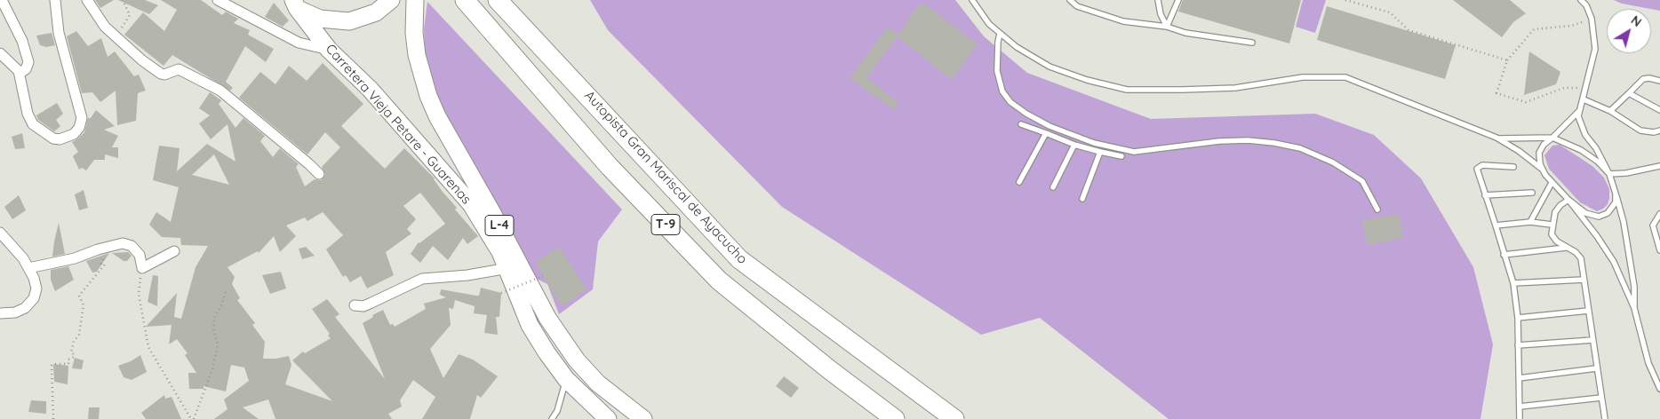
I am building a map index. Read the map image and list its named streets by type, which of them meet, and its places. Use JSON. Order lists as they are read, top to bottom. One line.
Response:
{"streets":{"highway":["Autopista Gran Mariscal de Ayacucho","T-9"],"main road":["Carretera Vieja Petare - Guarenas","L-4"]},"crossings":[["Carretera Vieja Petare - Guarenas","L-4"]],"north":"top right"}
